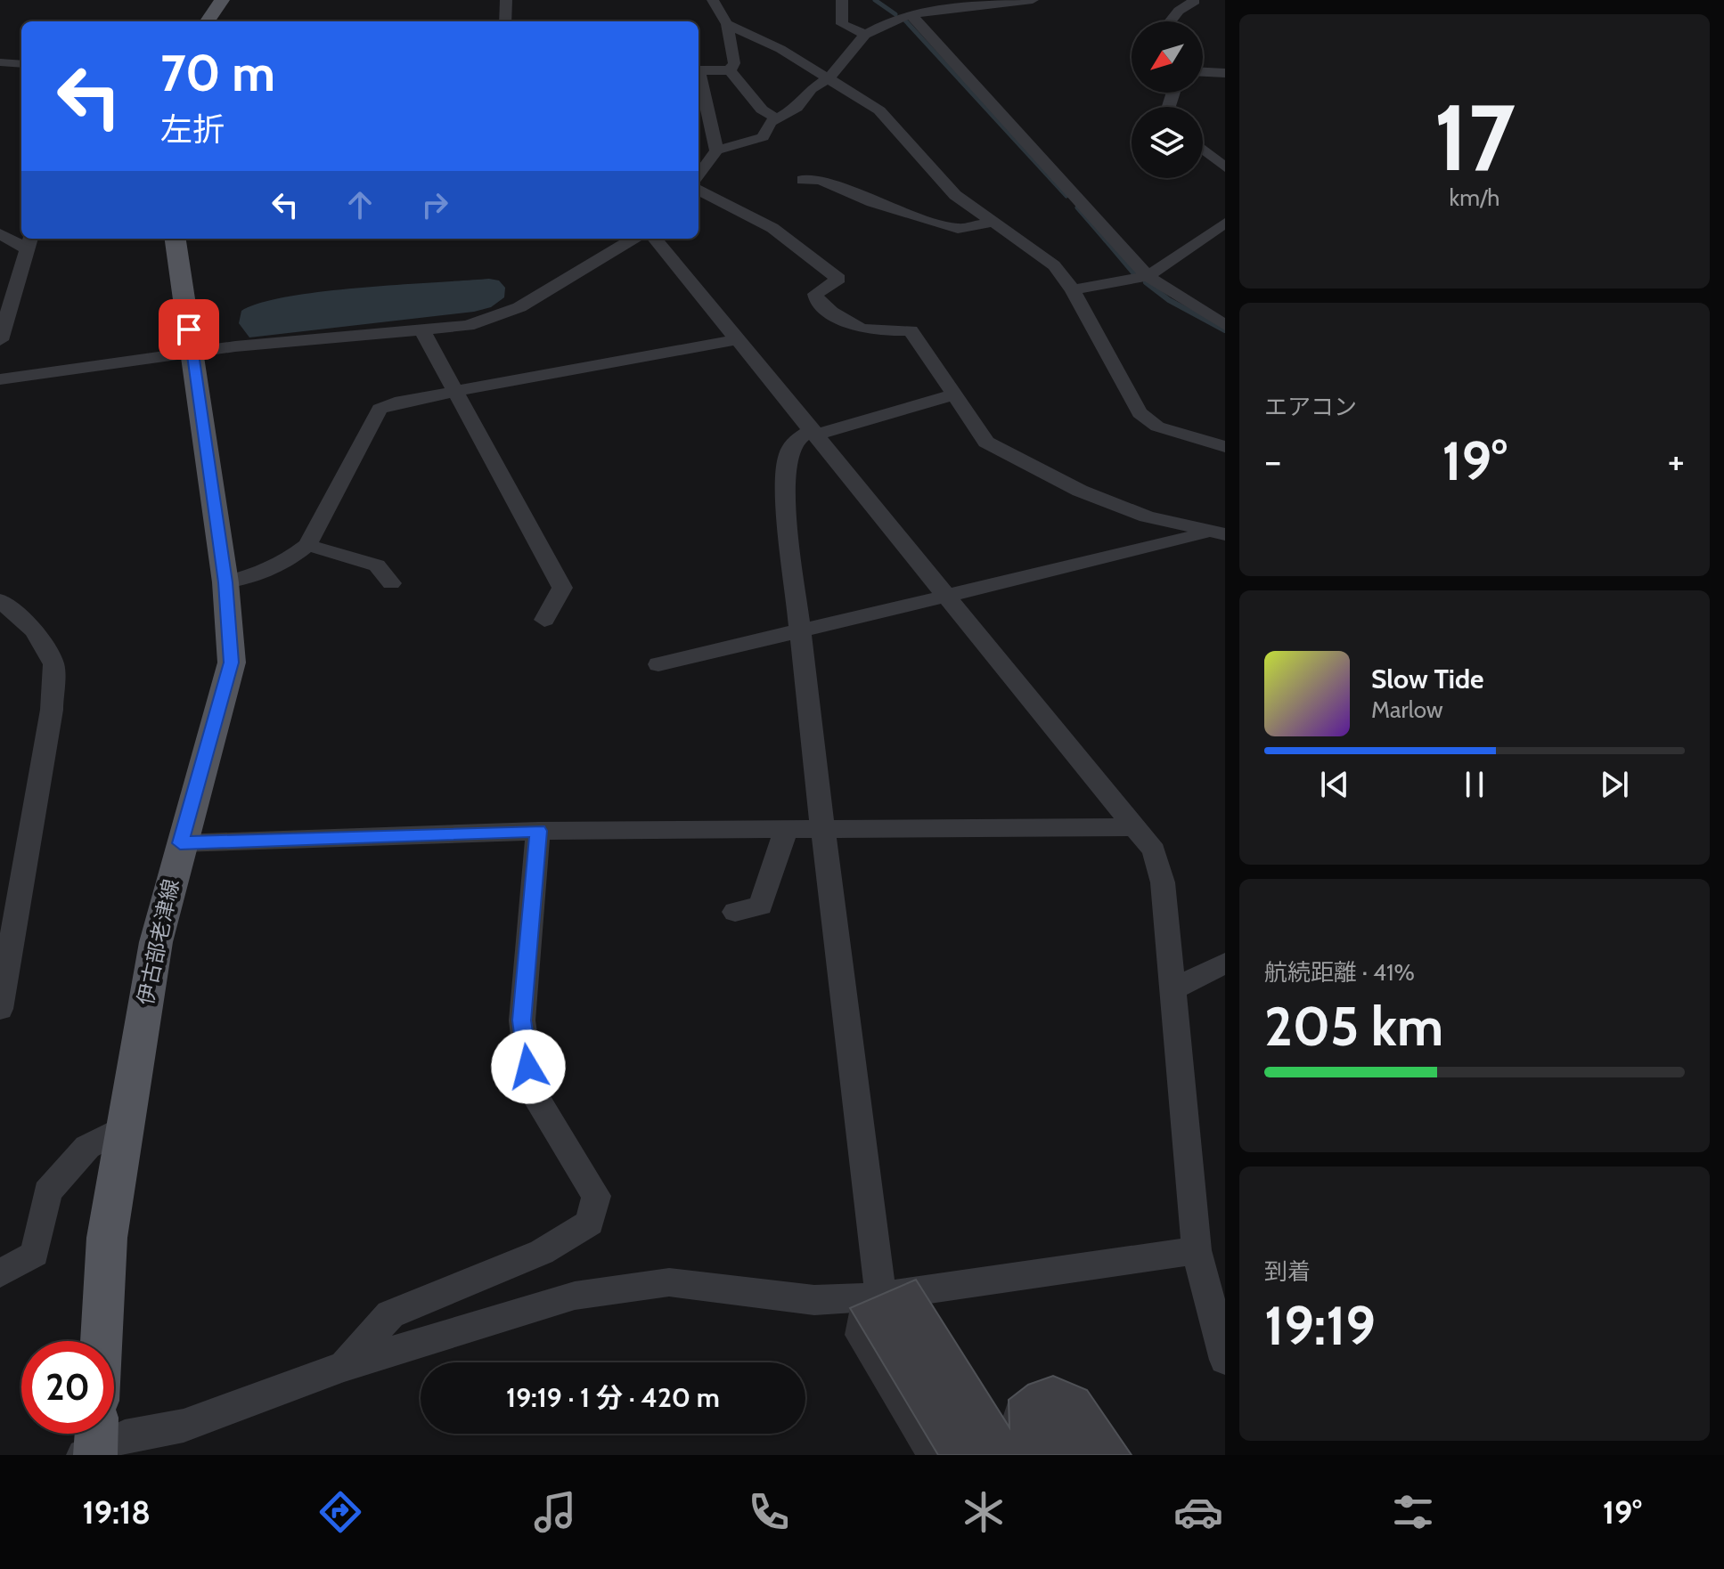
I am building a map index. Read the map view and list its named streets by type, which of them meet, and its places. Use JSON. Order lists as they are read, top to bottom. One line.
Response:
{"streets":{"main road":["伊古部老津線"]},"north":"bottom left","page":{"tile":[["17","km/h"],"エアコン",["航続距離 · 41%","205 km"],["到着","19:19"]],"turn":["70 m","左折"],"heat":["−","19°","+"],"song":["Slow Tide","Marlow"],"limit":"20","trip":"19:19 · 1 分 · 420 m","tabs":["19:18","19°"]}}
